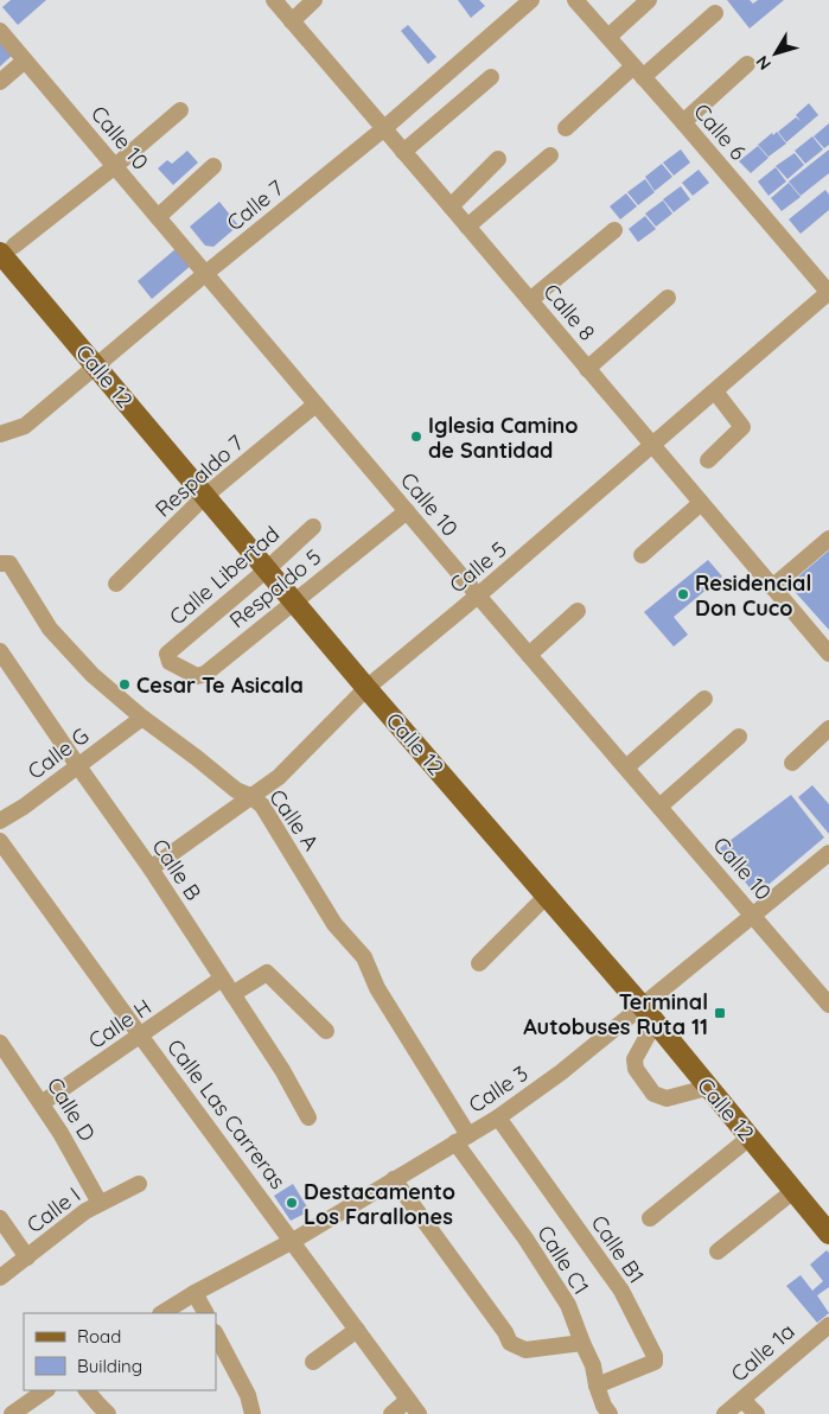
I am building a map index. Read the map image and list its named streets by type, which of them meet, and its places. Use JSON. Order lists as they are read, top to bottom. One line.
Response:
{"streets":{"main road":["Calle 12"],"street":["Calle 6","Calle 10","Calle 7","Calle 8","Respaldo 7","Calle 5","Calle Libertad","Respaldo 5","Calle G","Calle A","Calle B","Calle H","Calle 3","Calle D","Calle Las Carreras","Calle I","Calle B1","Calle C1","Calle 1a"]},"crossings":[["Calle 6","Calle 5"],["Calle 10","Calle 7"],["Calle 10","Respaldo 7"],["Calle 10","Calle 5"],["Calle 10","Respaldo 5"],["Calle 10","Calle 3"],["Calle 7","Calle 8"],["Calle 7","Calle 12"],["Calle 8","Calle 5"],["Calle 12","Respaldo 7"],["Calle 12","Calle 5"],["Calle 12","Calle Libertad"],["Calle 12","Respaldo 5"],["Calle 12","Calle 3"],["Calle 5","Calle A"],["Calle 5","Calle B"],["Calle Libertad","Respaldo 5"],["Calle G","Calle A"],["Calle G","Calle B"],["Calle A","Calle 3"],["Calle A","Calle C1"],["Calle B","Calle H"],["Calle H","Calle D"],["Calle H","Calle Las Carreras"],["Calle 3","Calle Las Carreras"],["Calle 3","Calle B1"],["Calle 3","Calle C1"],["Calle D","Calle I"],["Calle B1","Calle C1"]],"places":{"other":["Iglesia Camino de Santidad","Residencial Don Cuco","Cesar Te Asicala","Destacamento Los Farallones"],"transit":["Terminal Autobuses Ruta 11"]},"legend":["Road","Building"],"north":"bottom left"}
